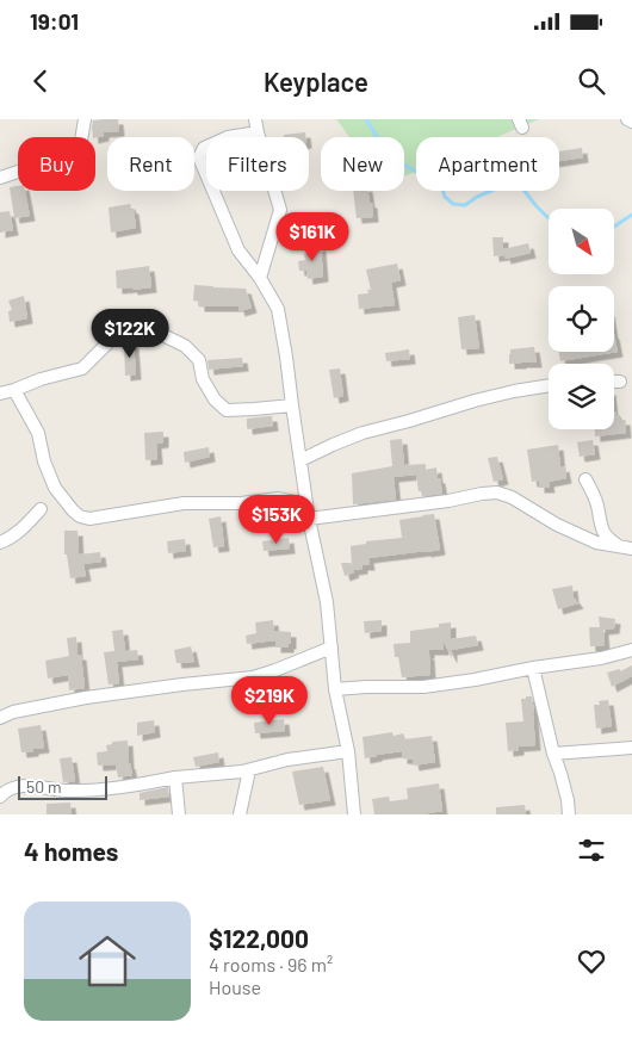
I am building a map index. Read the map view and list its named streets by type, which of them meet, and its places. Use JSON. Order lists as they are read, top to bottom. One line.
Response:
{"scale_bar":"50 m","north":"bottom right","page":{"status":"19:01","header":"Keyplace","chip":["Buy","Rent","Filters","New","Apartment"],"price":["$161K","$122K","$153K","$219K"],"scale":"50 m","heading":"4 homes","list":[{"name":"$122,000","note":"4 rooms · 96 m² · House"}]}}
